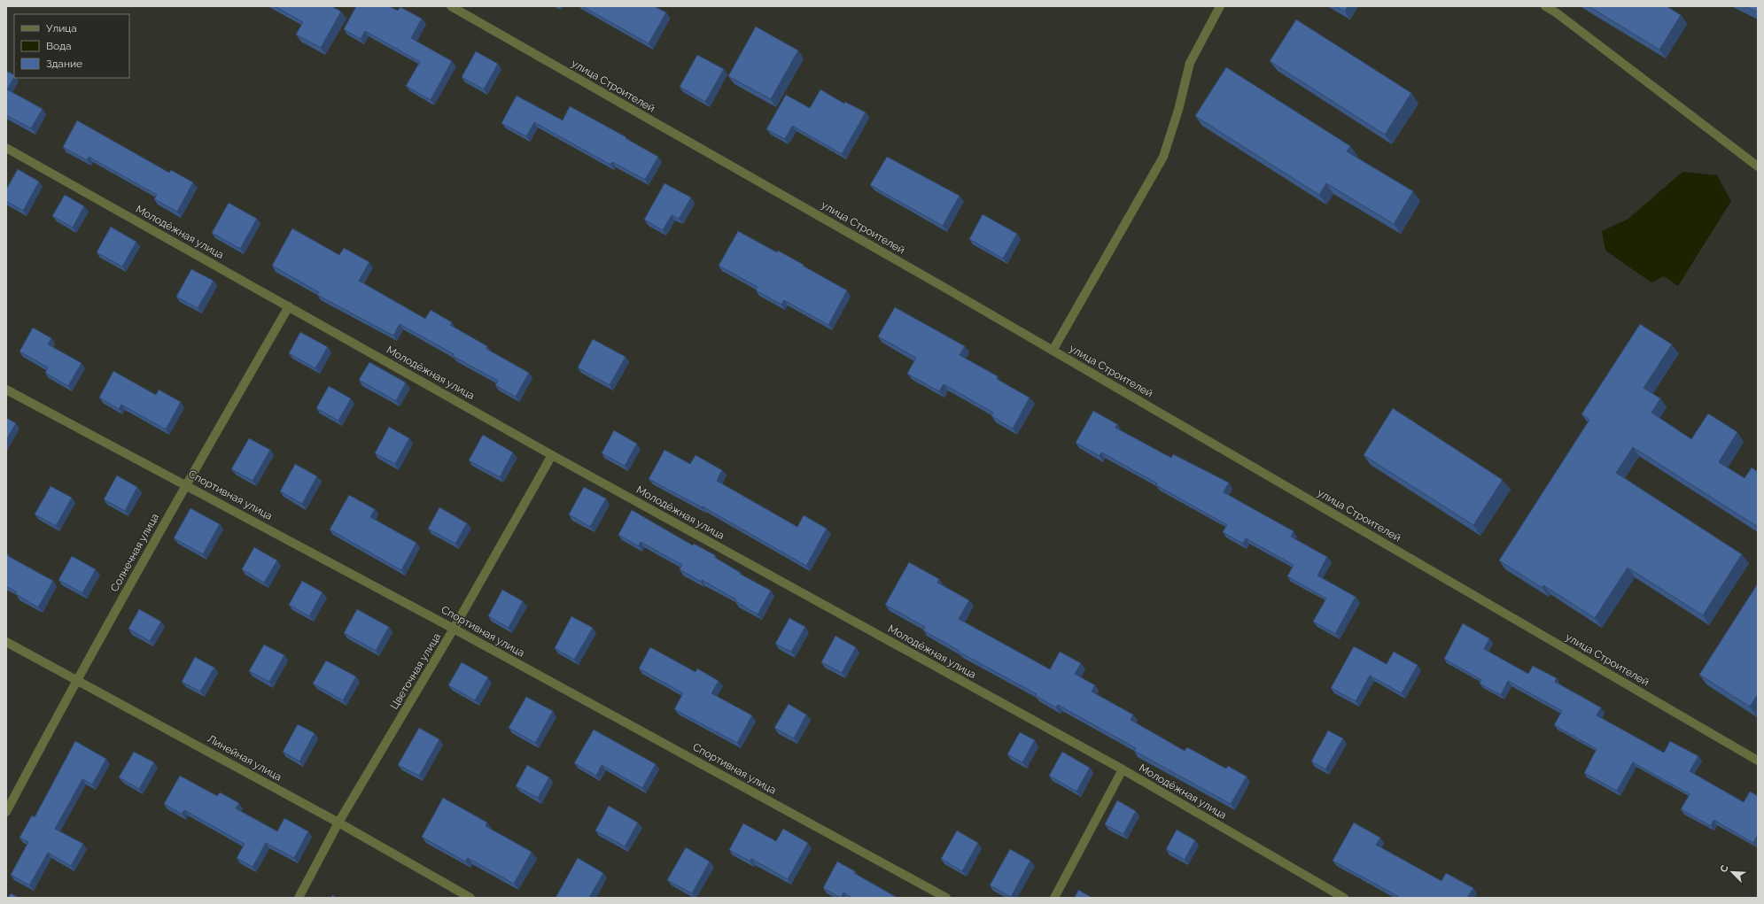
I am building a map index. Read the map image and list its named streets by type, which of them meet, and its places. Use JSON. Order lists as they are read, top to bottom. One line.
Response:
{"streets":{"street":["улица Строителей","Молодёжная улица","Спортивная улица","Солнечная улица","Цветочная улица","Линейная улица"]},"crossings":[["Молодёжная улица","Солнечная улица"],["Молодёжная улица","Цветочная улица"],["Спортивная улица","Солнечная улица"],["Спортивная улица","Цветочная улица"],["Солнечная улица","Линейная улица"],["Цветочная улица","Линейная улица"]],"legend":["Улица","Вода","Здание"],"north":"top left"}
